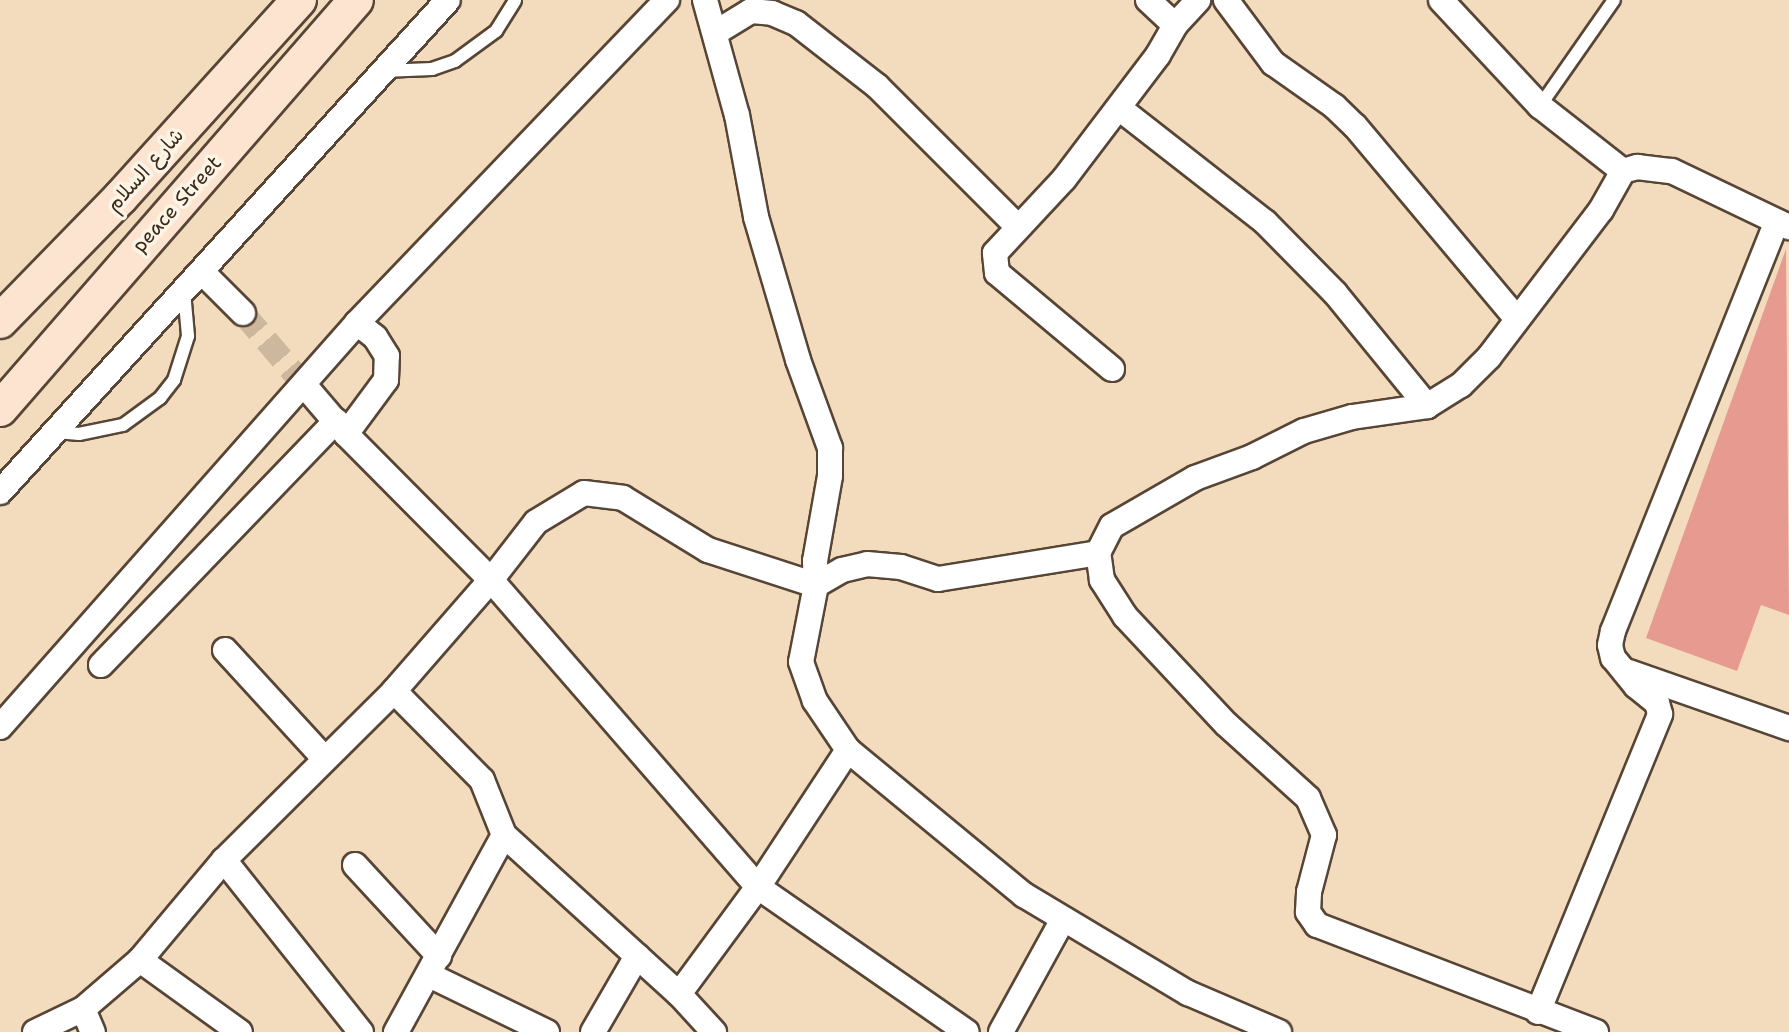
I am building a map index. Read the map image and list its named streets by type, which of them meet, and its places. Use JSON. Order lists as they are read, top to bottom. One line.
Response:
{"streets":{"main road":["شارع السلام","peace Street"]}}
